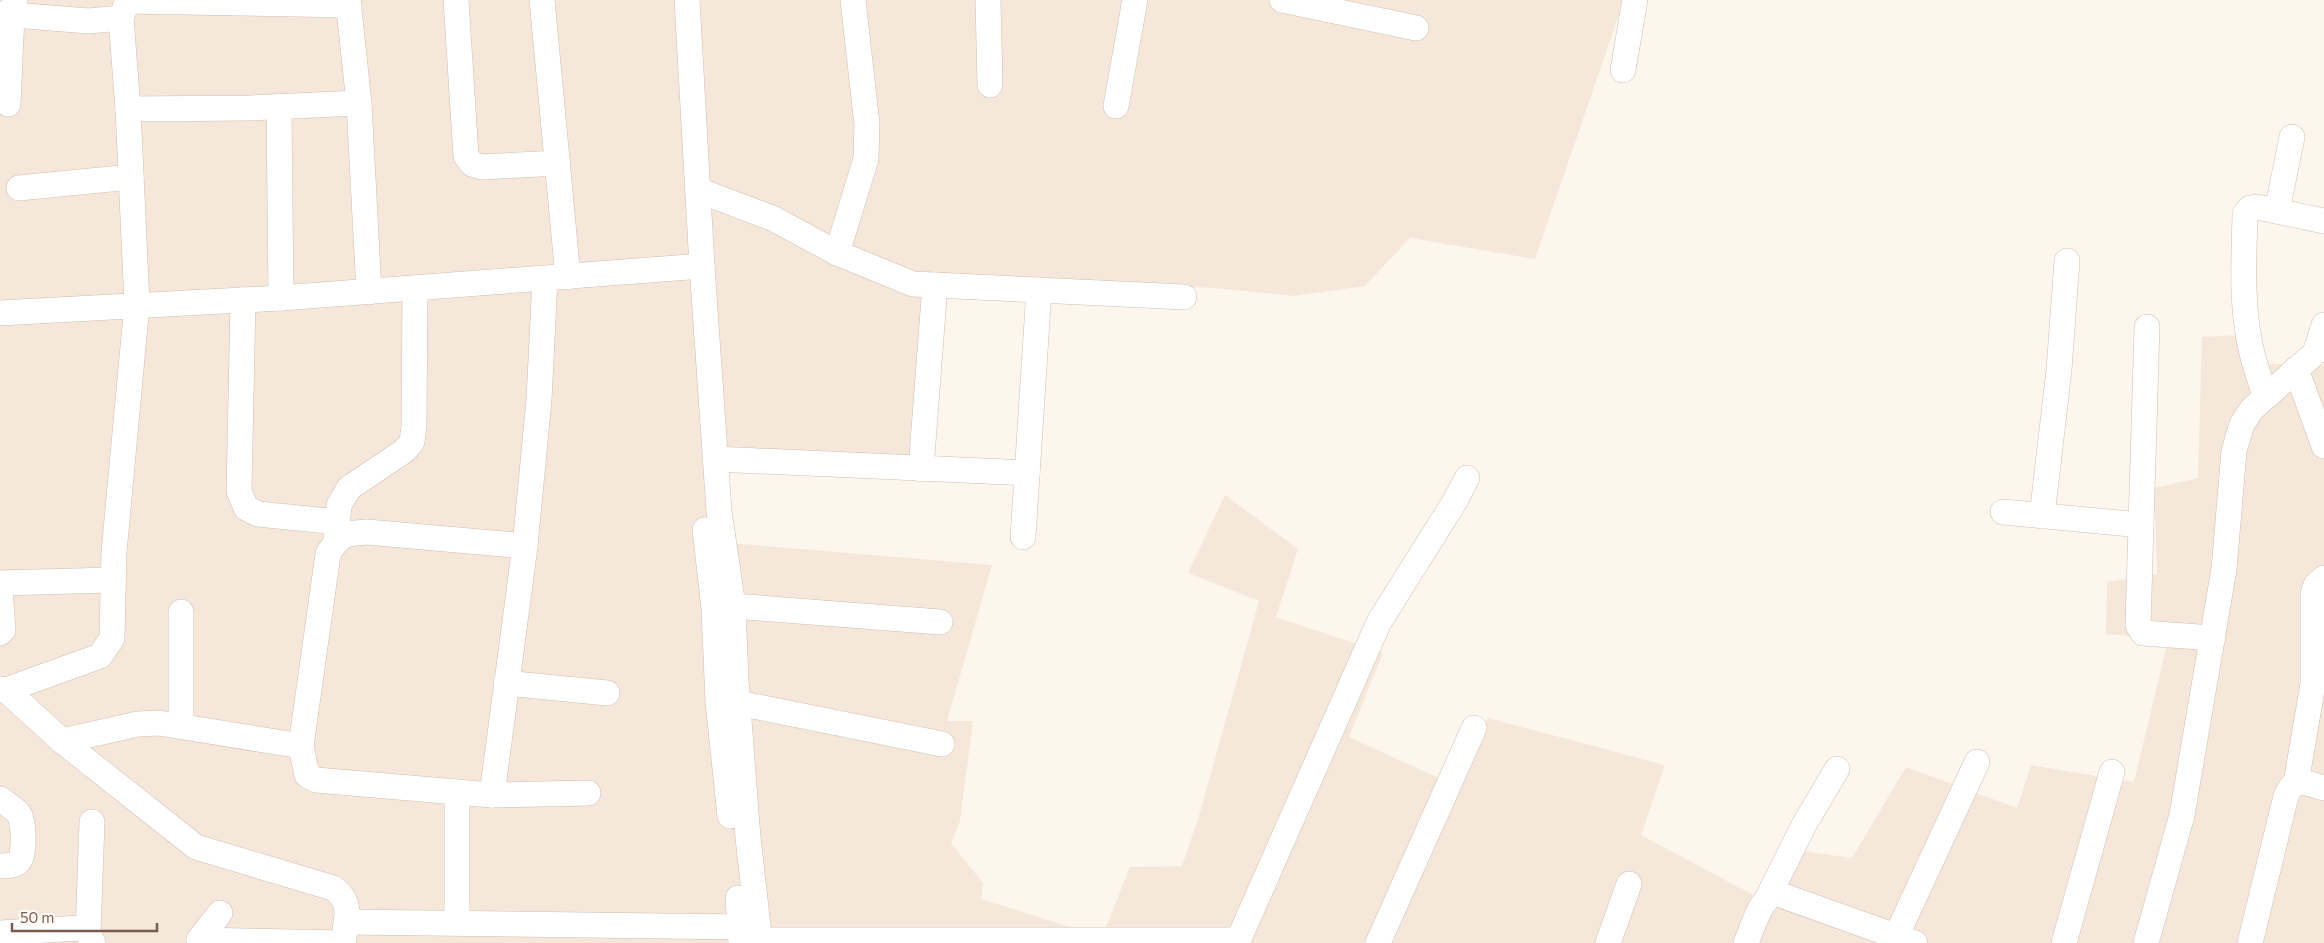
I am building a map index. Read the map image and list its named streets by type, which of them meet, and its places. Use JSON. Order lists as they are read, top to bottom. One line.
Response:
{"scale_bar":"50 m"}
